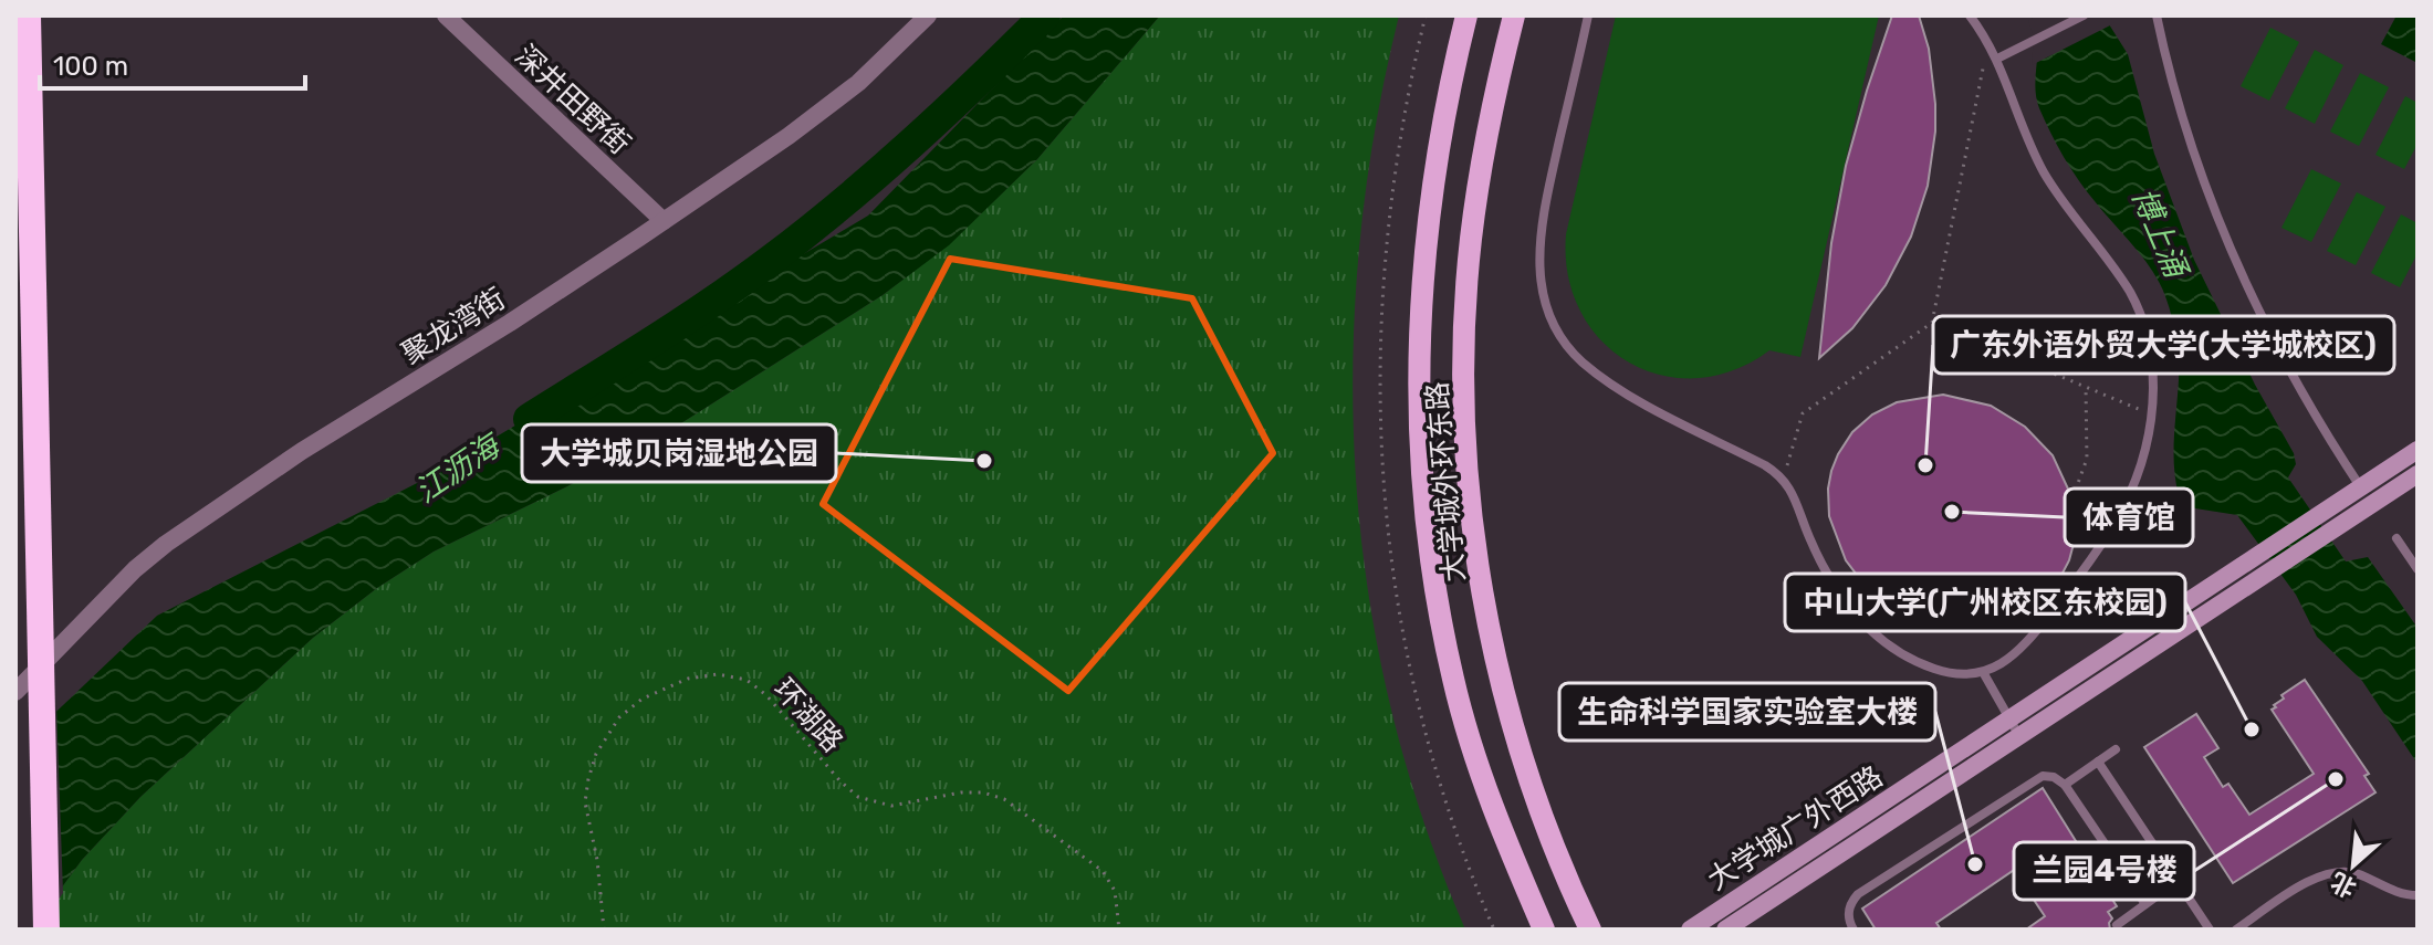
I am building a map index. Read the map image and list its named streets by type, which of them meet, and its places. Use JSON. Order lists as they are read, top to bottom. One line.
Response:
{"streets":{"main road":["大学城外环东路","大学城广外西路"],"street":["深井田野街","聚龙湾街"],"path":["环湖路"]},"crossings":[["深井田野街","聚龙湾街"]],"water":["博上涌","江沥海"],"places":["大学城贝岗湿地公园","广东外语外贸大学(大学城校区)","体育馆","中山大学(广州校区东校园)","兰园4号楼","生命科学国家实验室大楼"],"scale_bar":"100 m","north":"bottom left"}
